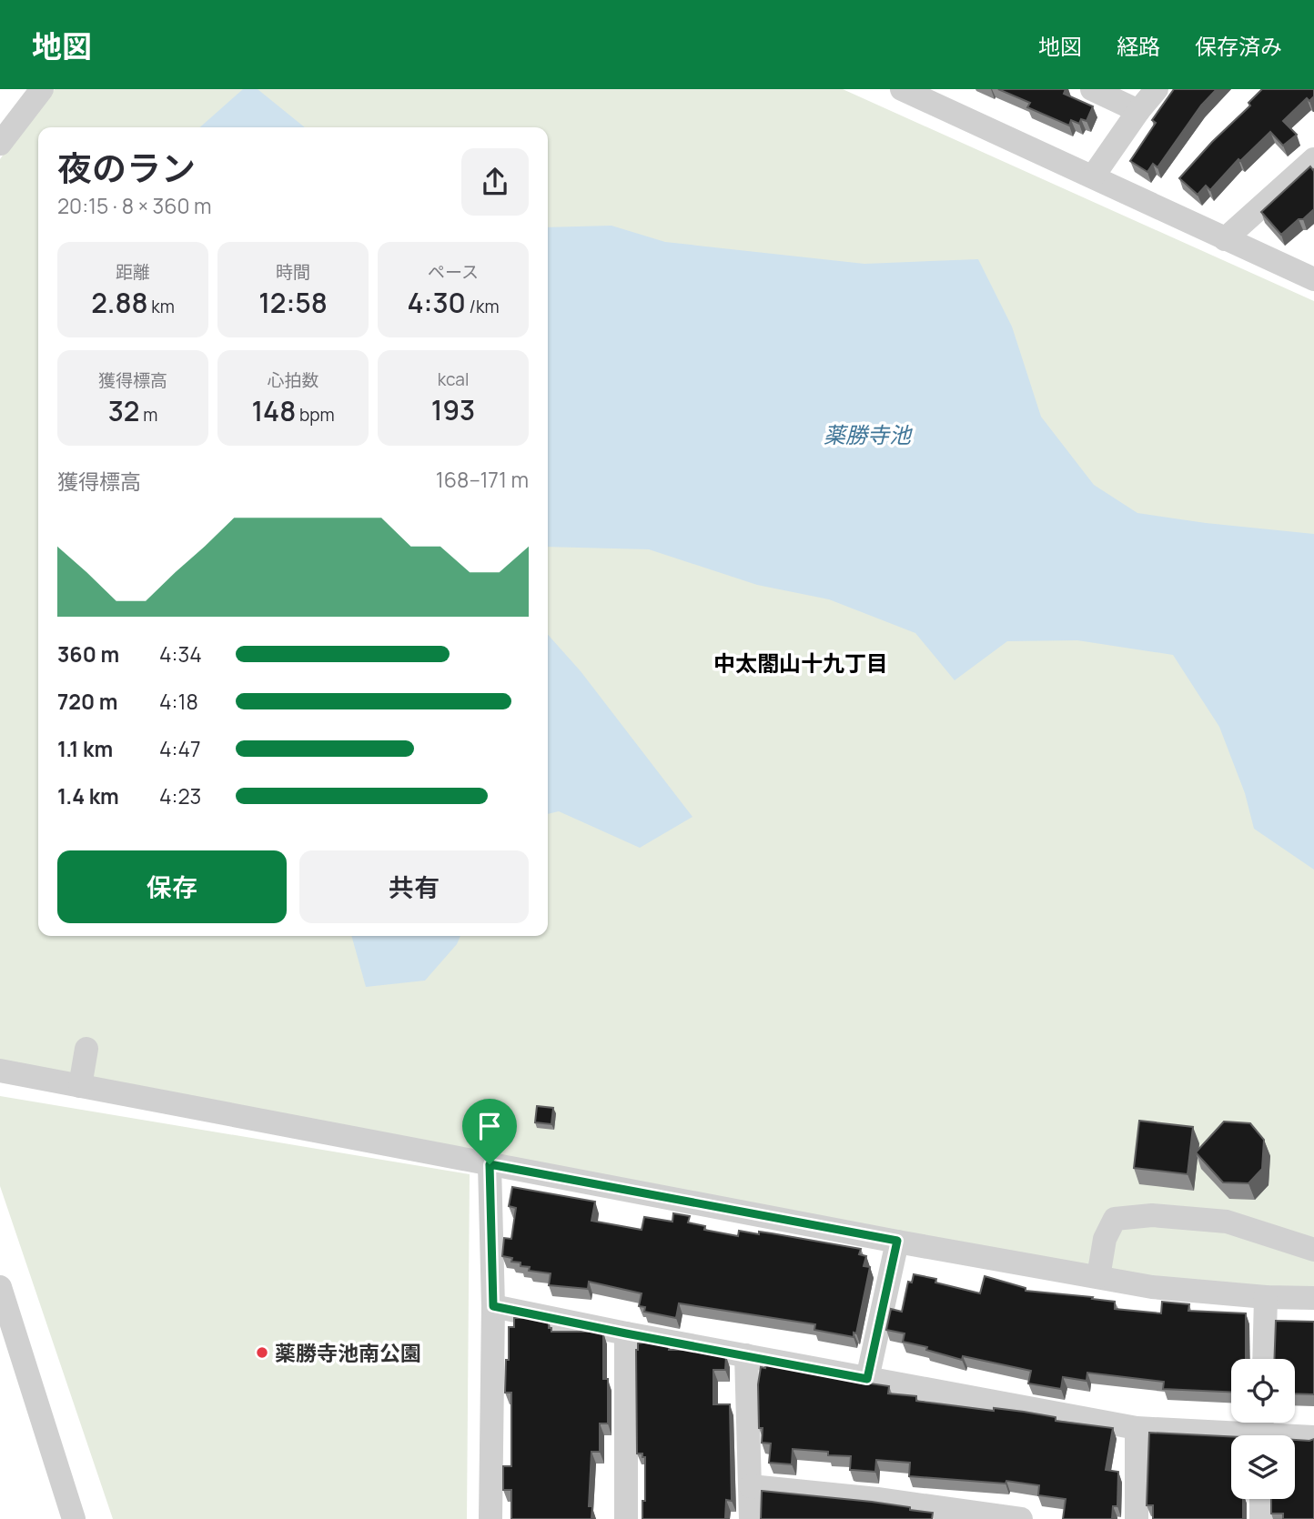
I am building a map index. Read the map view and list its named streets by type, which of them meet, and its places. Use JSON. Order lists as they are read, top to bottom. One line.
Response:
{"districts":["中太閤山十九丁目"],"water":["薬勝寺池"],"places":["薬勝寺池南公園"],"page":{"header":"地図","nav":["地図","経路","保存済み"],"heading":["夜のラン","20:15 · 8 × 360 m"],"stats":[["距離","2.88 km"],["時間","12:58"],["ペース","4:30 /km"],["獲得標高","32 m"],["心拍数","148 bpm"],["kcal","193"]],"chart":["獲得標高","168–171 m"],"list":[{"name":"360 m","note":"4:34"},{"name":"720 m","note":"4:18"},{"name":"1.1 km","note":"4:47"},{"name":"1.4 km","note":"4:23"}],"buttons":["保存","共有"]}}
